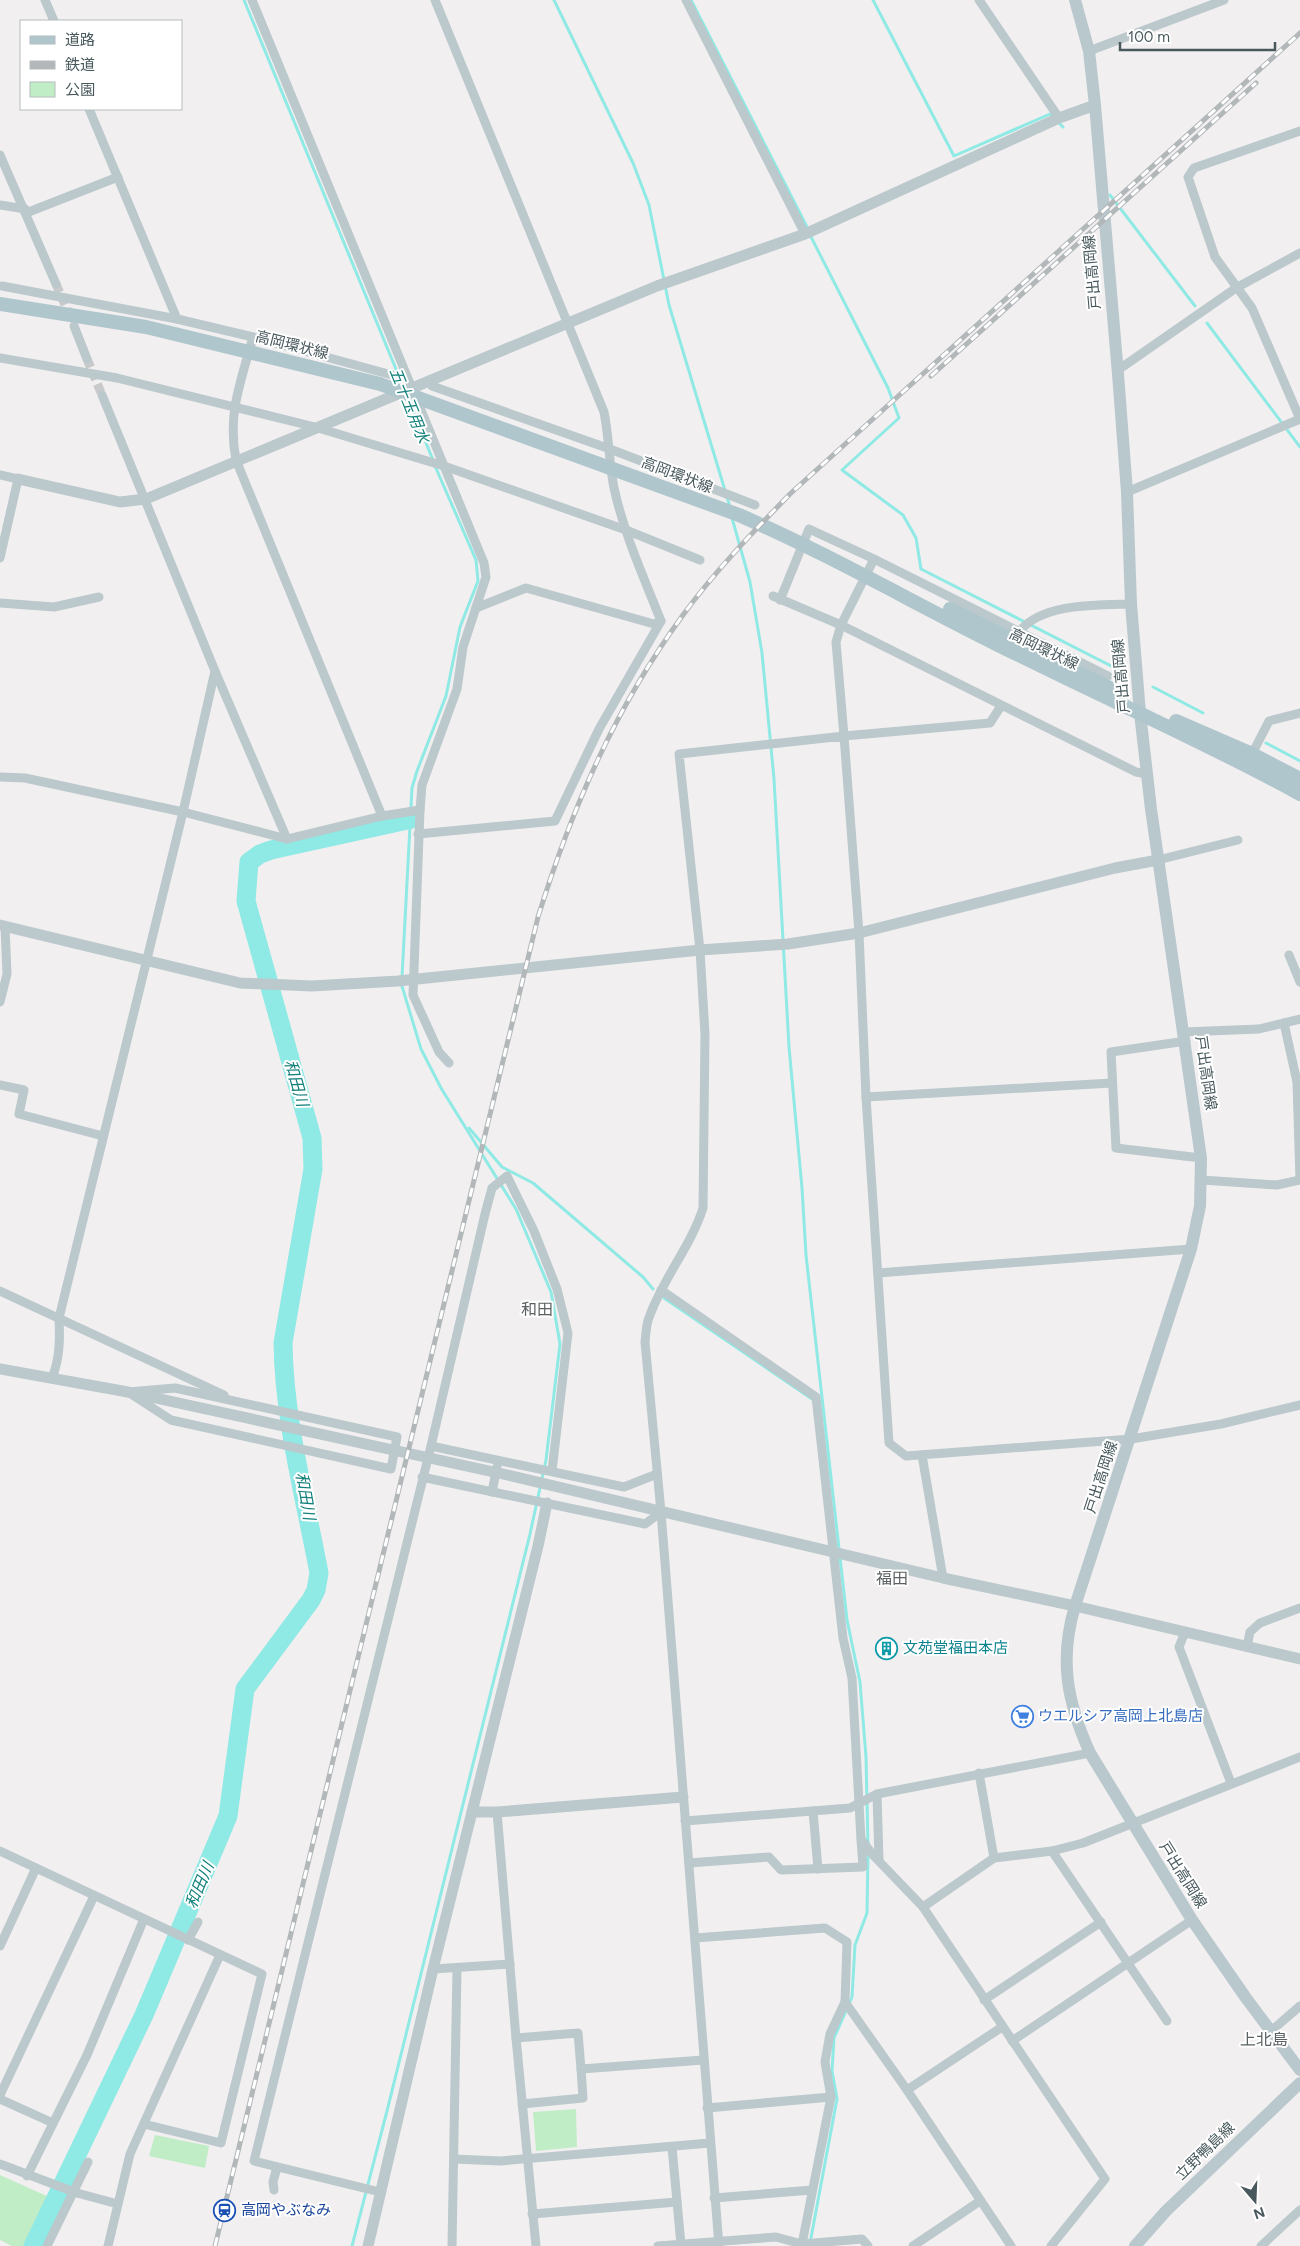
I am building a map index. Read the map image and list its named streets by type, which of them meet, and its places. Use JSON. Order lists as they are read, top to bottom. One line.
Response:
{"streets":{"main road":["戸出高岡線","高岡環状線","立野鴨島線"]},"crossings":[["戸出高岡線","高岡環状線"]],"districts":["和田","福田","上北島"],"water":["五十玉用水","和田川"],"places":{"building":["文苑堂福田本店"],"supermarket":["ウエルシア高岡上北島店"],"station":["高岡やぶなみ"]},"legend":["道路","鉄道","公園"],"scale_bar":"100 m","north":"bottom"}
